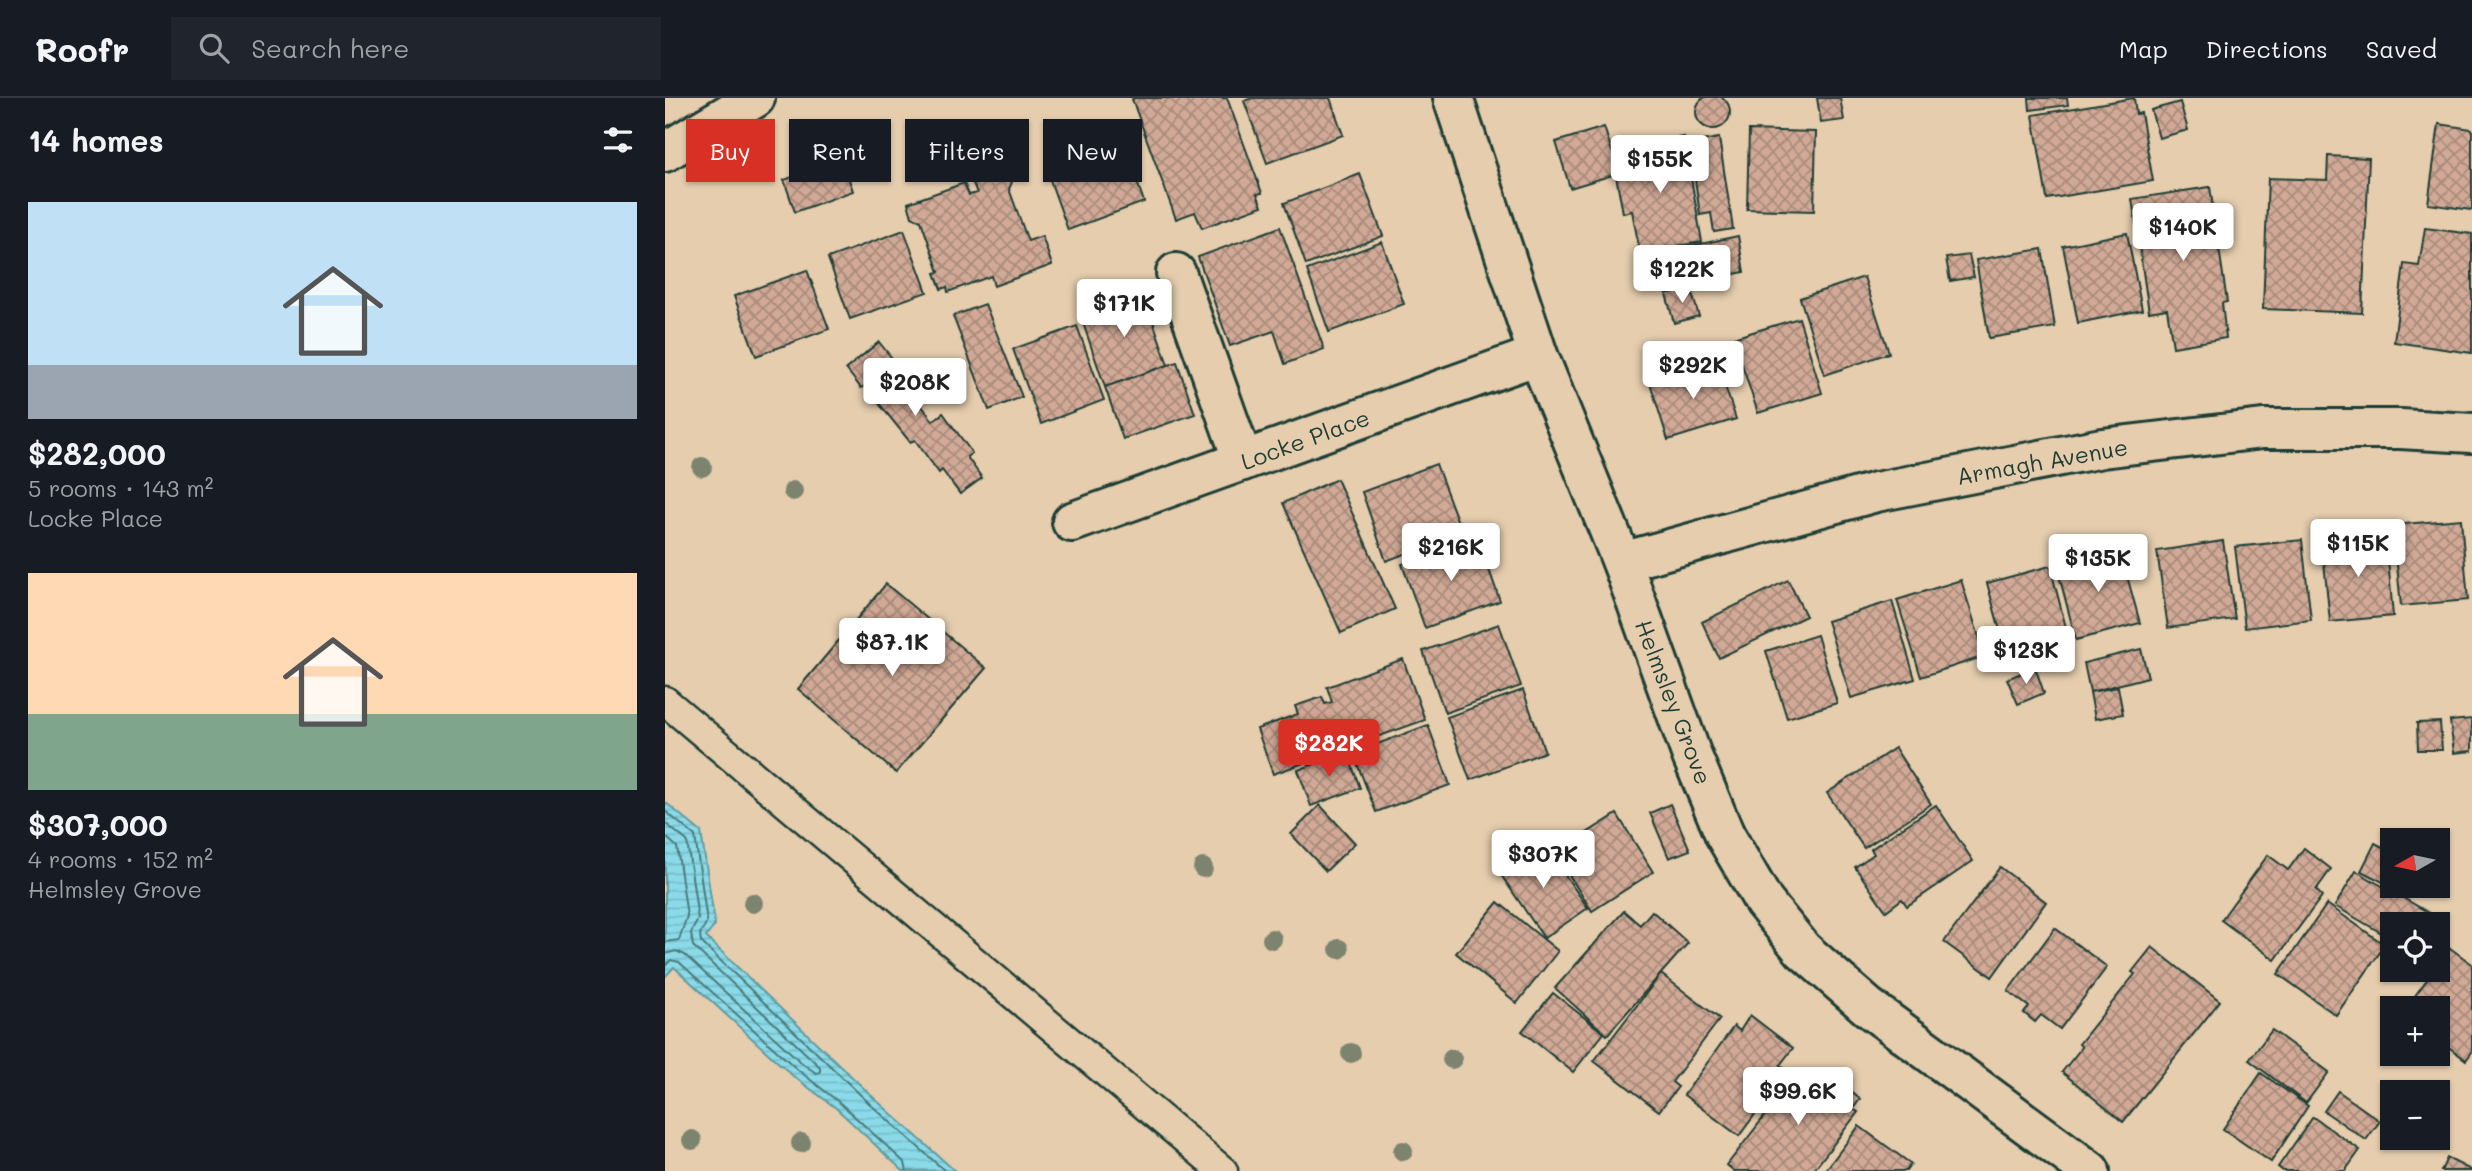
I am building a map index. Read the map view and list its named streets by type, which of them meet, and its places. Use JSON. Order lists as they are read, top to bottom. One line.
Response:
{"streets":{"street":["Locke Place","Armagh Avenue","Helmsley Grove"]},"crossings":[["Locke Place","Helmsley Grove"],["Armagh Avenue","Helmsley Grove"]],"north":"left","page":{"header":"Roofr","search":"Search here","nav":["Map","Directions","Saved"],"heading":"14 homes","chip":["Buy","Rent","Filters","New"],"price":["$155K","$140K","$122K","$171K","$292K","$208K","$115K","$216K","$135K","$87.1K","$123K","$282K","$307K","$99.6K"],"list":[{"name":"$282,000","note":"5 rooms · 143 m² · Locke Place"},{"name":"$307,000","note":"4 rooms · 152 m² · Helmsley Grove"}],"map_buttons":["+","−"]}}
